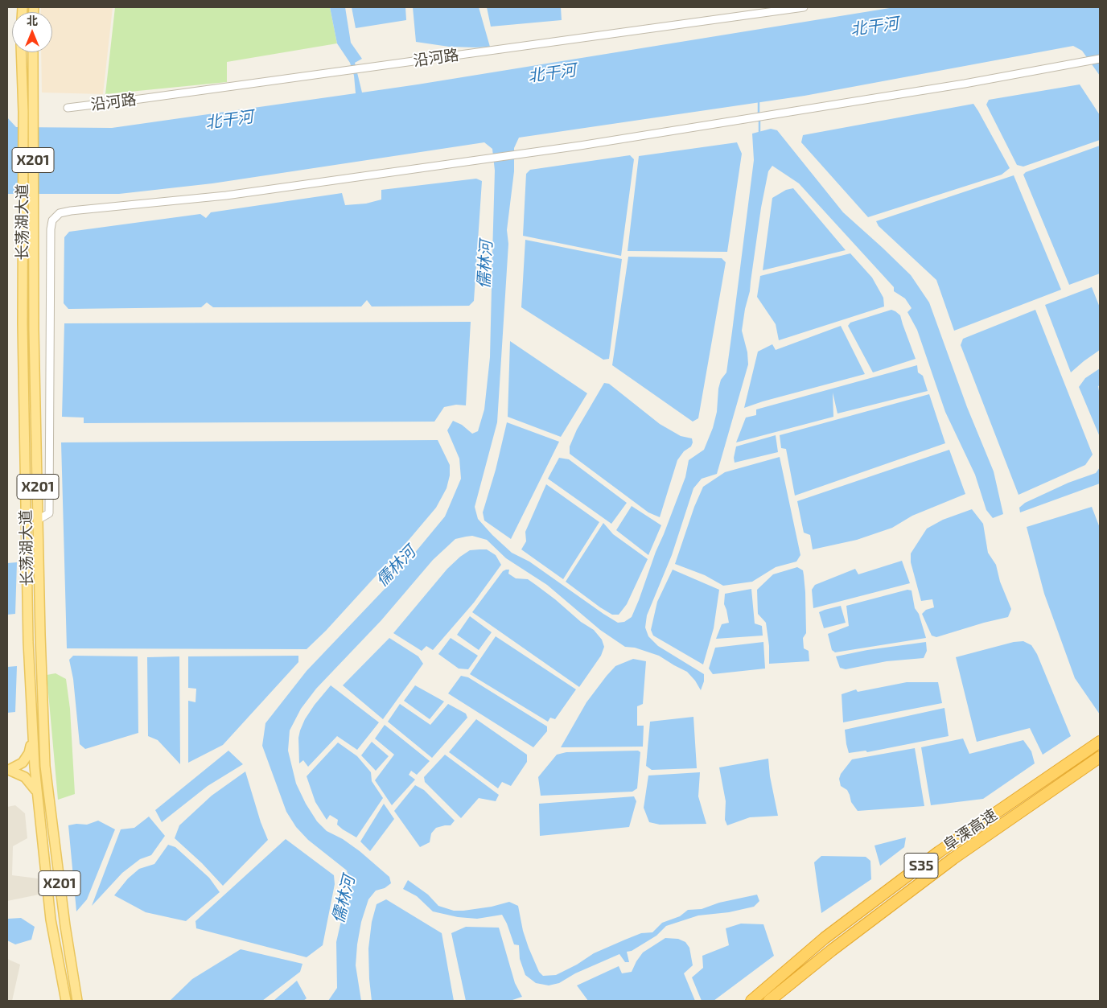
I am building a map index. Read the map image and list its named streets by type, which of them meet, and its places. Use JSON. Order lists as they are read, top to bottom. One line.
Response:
{"streets":{"highway":["阜溧高速","S35"],"main road":["X201","长荡湖大道"],"street":["沿河路"]},"water":["北干河","儒林河"],"north":"top"}
